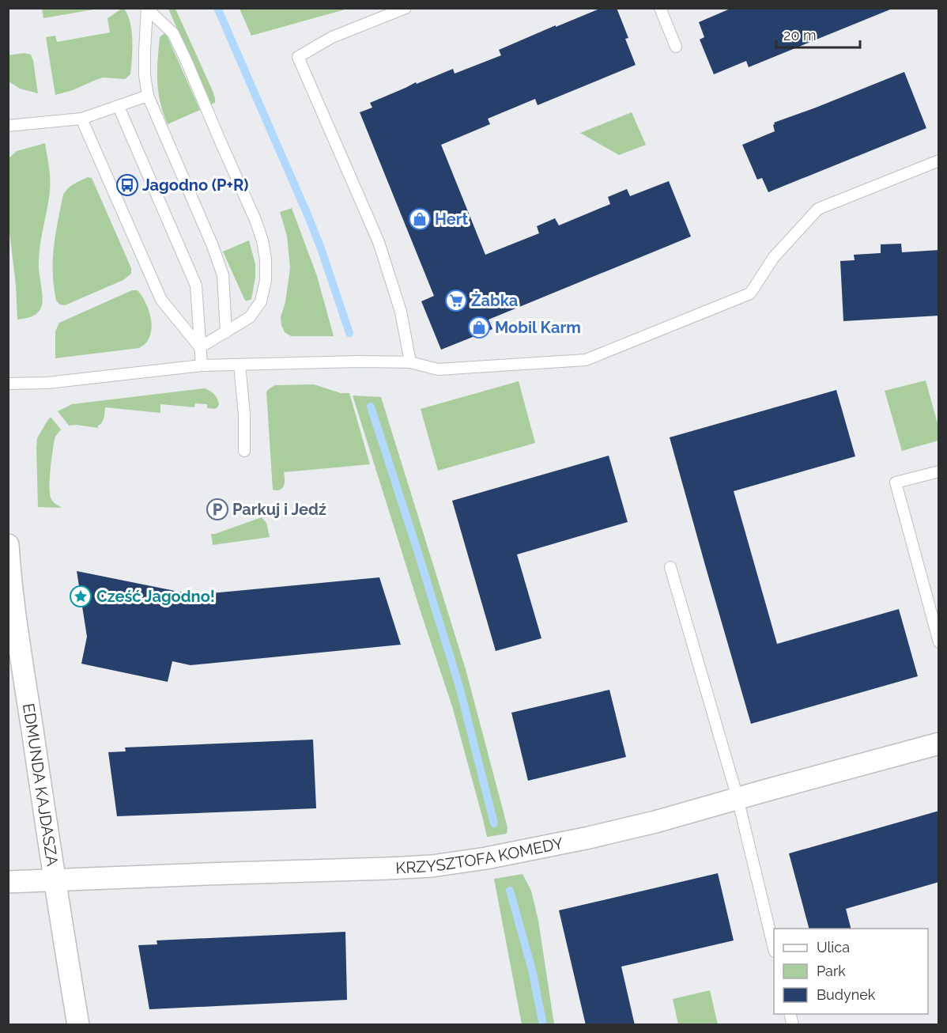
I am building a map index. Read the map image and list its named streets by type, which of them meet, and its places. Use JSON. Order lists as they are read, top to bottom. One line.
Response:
{"streets":{"street":["EDMUNDA KAJDASZA","KRZYSZTOFA KOMEDY"]},"crossings":[["EDMUNDA KAJDASZA","KRZYSZTOFA KOMEDY"]],"places":{"bus stop":["Jagodno (P+R)"],"shop":["Hert","Mobil Karm"],"supermarket":["Żabka"],"parking":["Parkuj i Jedź"],"place":["Cześć Jagodno!"]},"legend":["Ulica","Park","Budynek"],"scale_bar":"20 m"}
